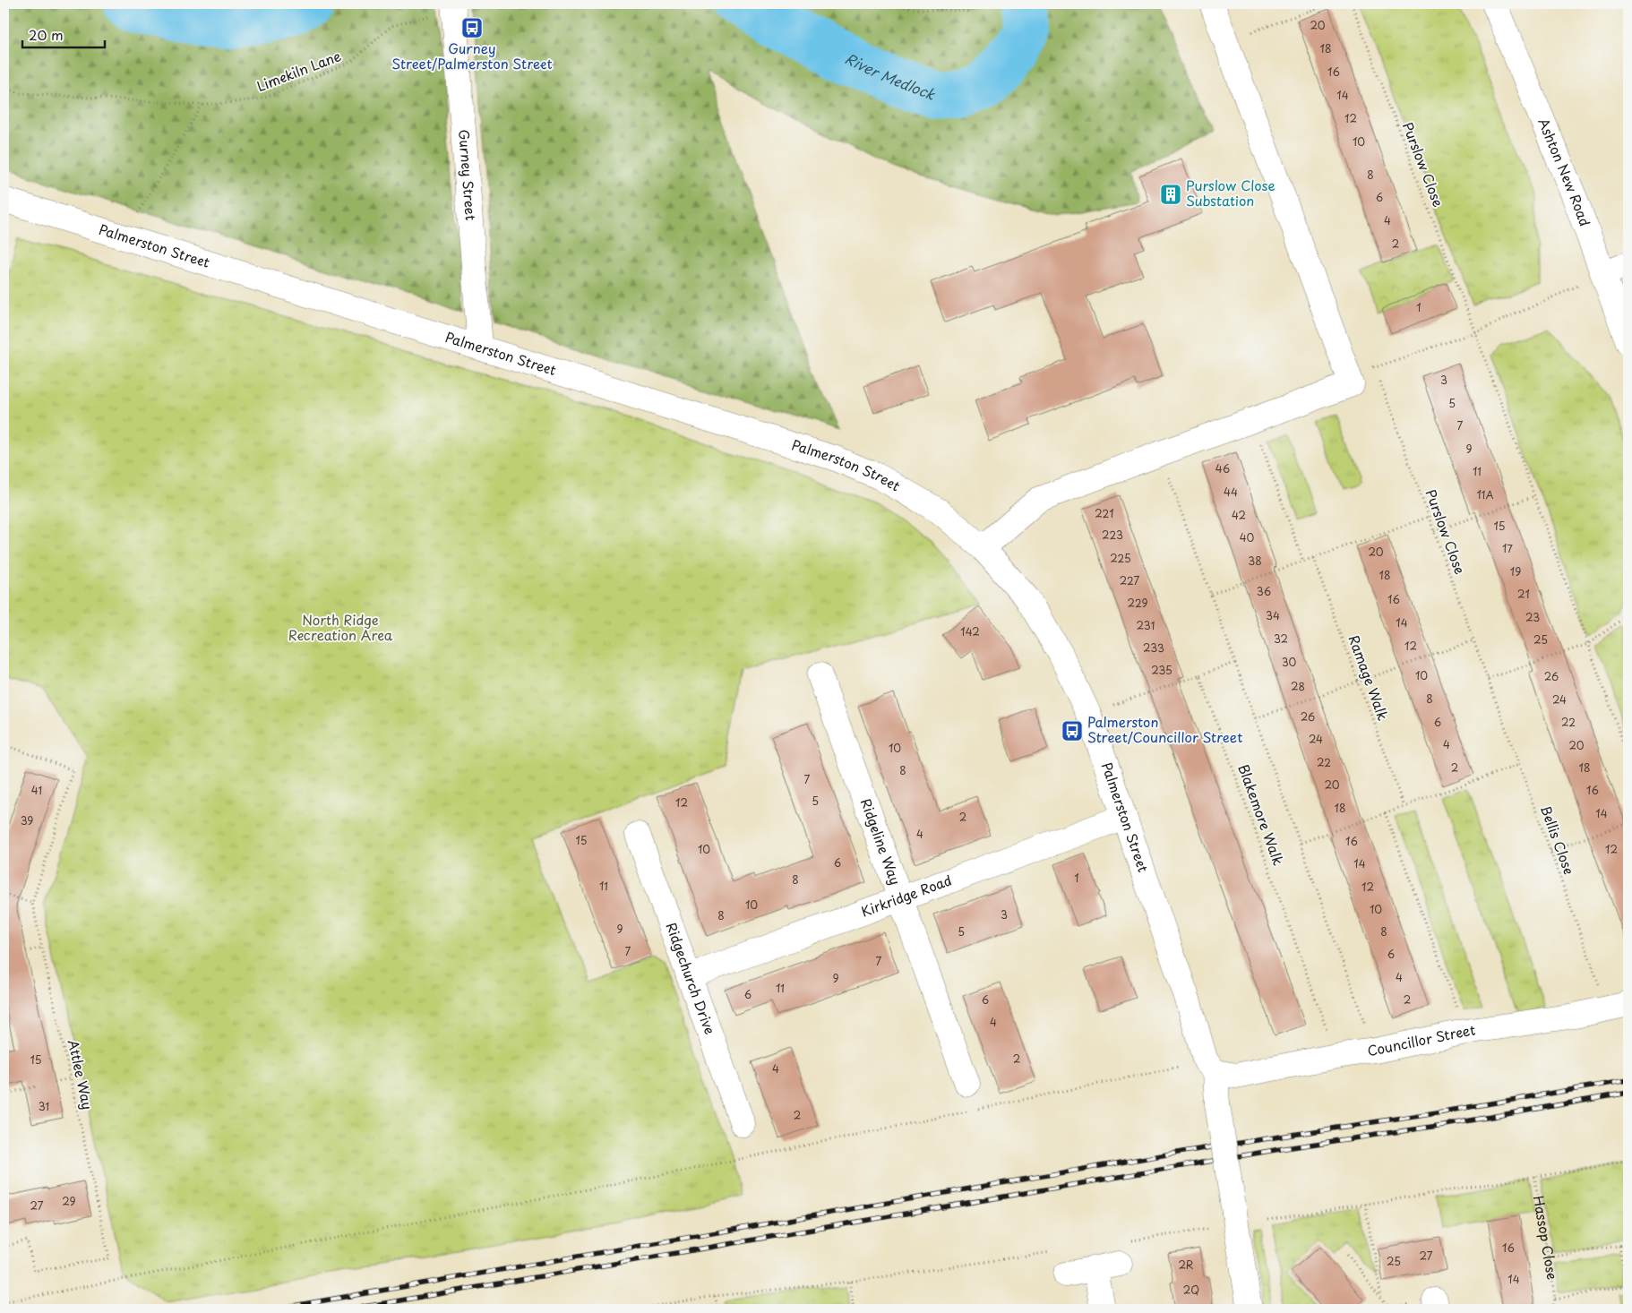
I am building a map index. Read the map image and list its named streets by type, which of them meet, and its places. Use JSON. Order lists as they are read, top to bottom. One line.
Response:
{"streets":{"street":["Ashton New Road","Gurney Street","Palmerston Street","Ridgeline Way","Kirkridge Road","Ridgechurch Drive","Councillor Street"],"path":["Limekiln Lane","Purslow Close","Ramage Walk","Blakemore Walk","Bellis Close","Attlee Way","Hassop Close"]},"crossings":[["Limekiln Lane","Gurney Street"],["Purslow Close","Bellis Close"],["Gurney Street","Palmerston Street"],["Palmerston Street","Kirkridge Road"],["Palmerston Street","Councillor Street"],["Blakemore Walk","Councillor Street"],["Bellis Close","Councillor Street"],["Ridgeline Way","Kirkridge Road"],["Kirkridge Road","Ridgechurch Drive"]],"water":["River Medlock"],"parks":["North Ridge Recreation Area"],"places":{"bus stop":["Gurney Street/Palmerston Street","Palmerston Street/Councillor Street"],"building":["Purslow Close Substation"]},"house_numbers":["20","18","16","14","12","10","8","6","4","2","1","3","5","7","9","46","11","44","11A","221","42","15","223","40","17","20","225","38","19","18","227","36","21","16","229","34","23","14","231","142","32","25","12","233","30","235","10","26","28","8","24","26","6","22","24","4","20","10","22","2","18","8","7","20","41","16","5","12","18","14","2","39","4","15","16","10","12","6","14","1","8","11","12","10","10","3","8","9","5","8","7","6","7","4","9","11","6","6","2","4","2","15","4","31","2","29","27","16","27","25","2R","14","2Q"],"scale_bar":"20 m"}
